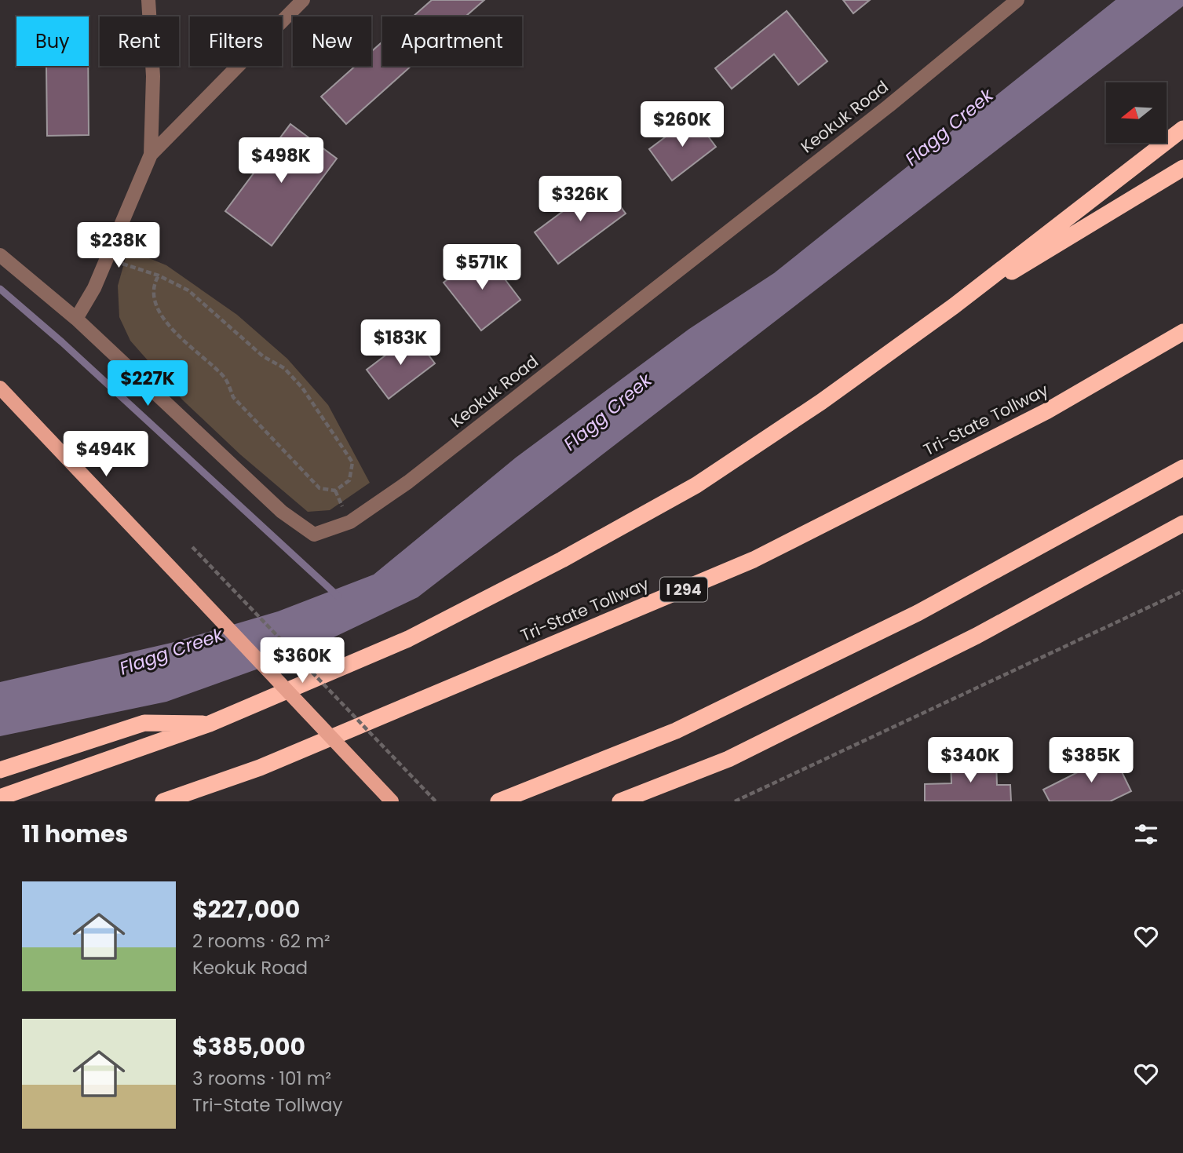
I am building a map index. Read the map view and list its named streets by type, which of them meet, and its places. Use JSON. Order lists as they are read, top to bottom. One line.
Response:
{"streets":{"highway":["Tri-State Tollway","I 294"],"street":["Keokuk Road"]},"water":["Flagg Creek"],"north":"left","page":{"chip":["Buy","Rent","Filters","New","Apartment"],"price":["$260K","$498K","$326K","$238K","$571K","$183K","$227K","$494K","$360K","$340K","$385K"],"heading":"11 homes","list":[{"name":"$227,000","note":"2 rooms · 62 m² · Keokuk Road"},{"name":"$385,000","note":"3 rooms · 101 m² · Tri-State Tollway"}]}}
